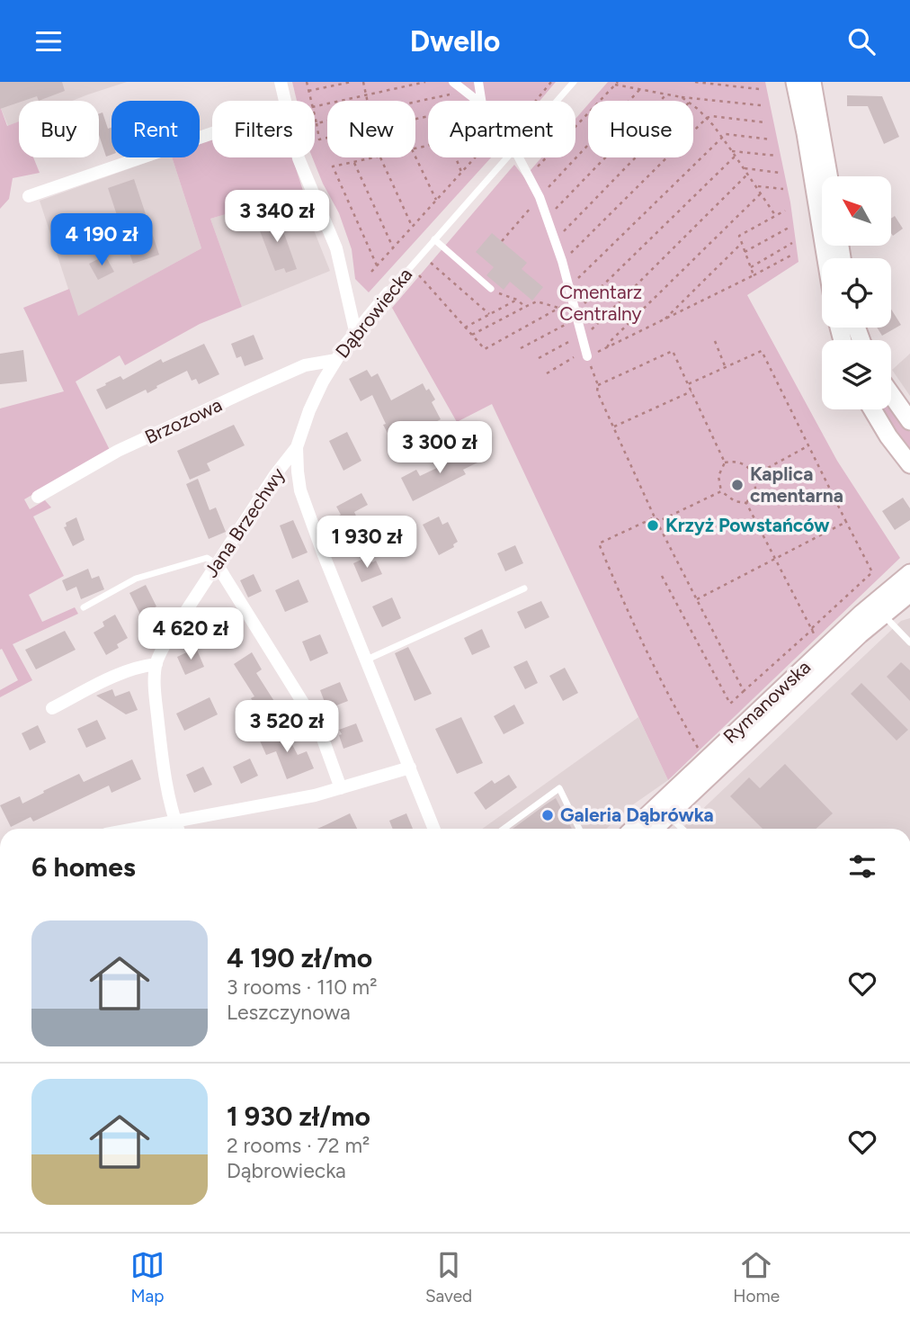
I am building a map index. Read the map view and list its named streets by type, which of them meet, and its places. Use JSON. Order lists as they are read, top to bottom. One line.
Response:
{"streets":{"main road":["Rymanowska"],"street":["Dąbrowiecka","Brzozowa","Jana Brzechwy"]},"crossings":[["Dąbrowiecka","Brzozowa"],["Dąbrowiecka","Jana Brzechwy"]],"parks":["Cmentarz Centralny"],"places":["Kaplica cmentarna","Krzyż Powstańców","Galeria Dąbrówka"],"north":"top left","page":{"header":"Dwello","chip":["Buy","Rent","Filters","New","Apartment","House"],"price":["3 340 zł","4 190 zł","3 300 zł","1 930 zł","4 620 zł","3 520 zł"],"heading":"6 homes","list":[{"name":"4 190 zł/mo","note":"3 rooms · 110 m² · Leszczynowa"},{"name":"1 930 zł/mo","note":"2 rooms · 72 m² · Dąbrowiecka"}],"tabs":["Map","Saved","Home"]}}
